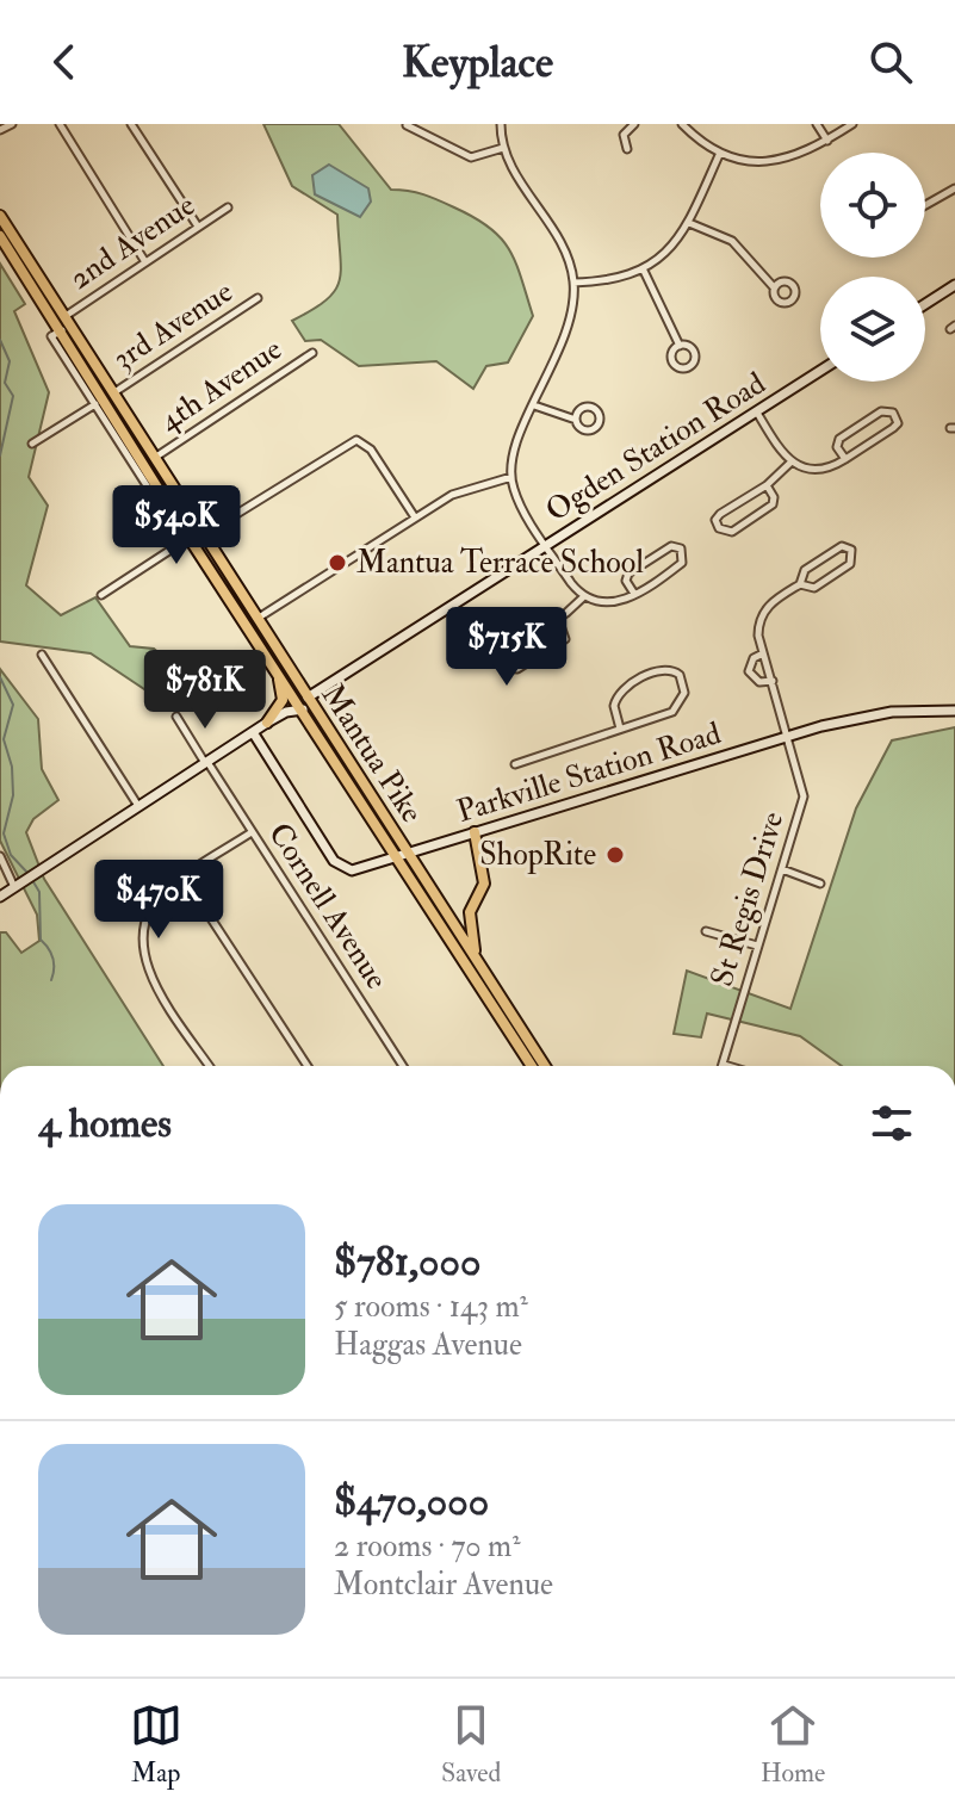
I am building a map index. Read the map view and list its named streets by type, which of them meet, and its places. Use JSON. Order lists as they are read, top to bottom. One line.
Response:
{"streets":{"main road":["Mantua Pike"],"street":["2nd Avenue","3rd Avenue","4th Avenue","Ogden Station Road","Parkville Station Road","St Regis Drive","Cornell Avenue"]},"crossings":[["2nd Avenue","Mantua Pike"],["3rd Avenue","Mantua Pike"],["4th Avenue","Mantua Pike"],["Ogden Station Road","Mantua Pike"],["Mantua Pike","Parkville Station Road"],["Parkville Station Road","St Regis Drive"]],"places":["Mantua Terrace School","ShopRite"],"page":{"header":"Keyplace","price":["$540K","$715K","$781K","$470K"],"heading":"4 homes","list":[{"name":"$781,000","note":"5 rooms · 143 m² · Haggas Avenue"},{"name":"$470,000","note":"2 rooms · 70 m² · Montclair Avenue"}],"tabs":["Map","Saved","Home"]}}
